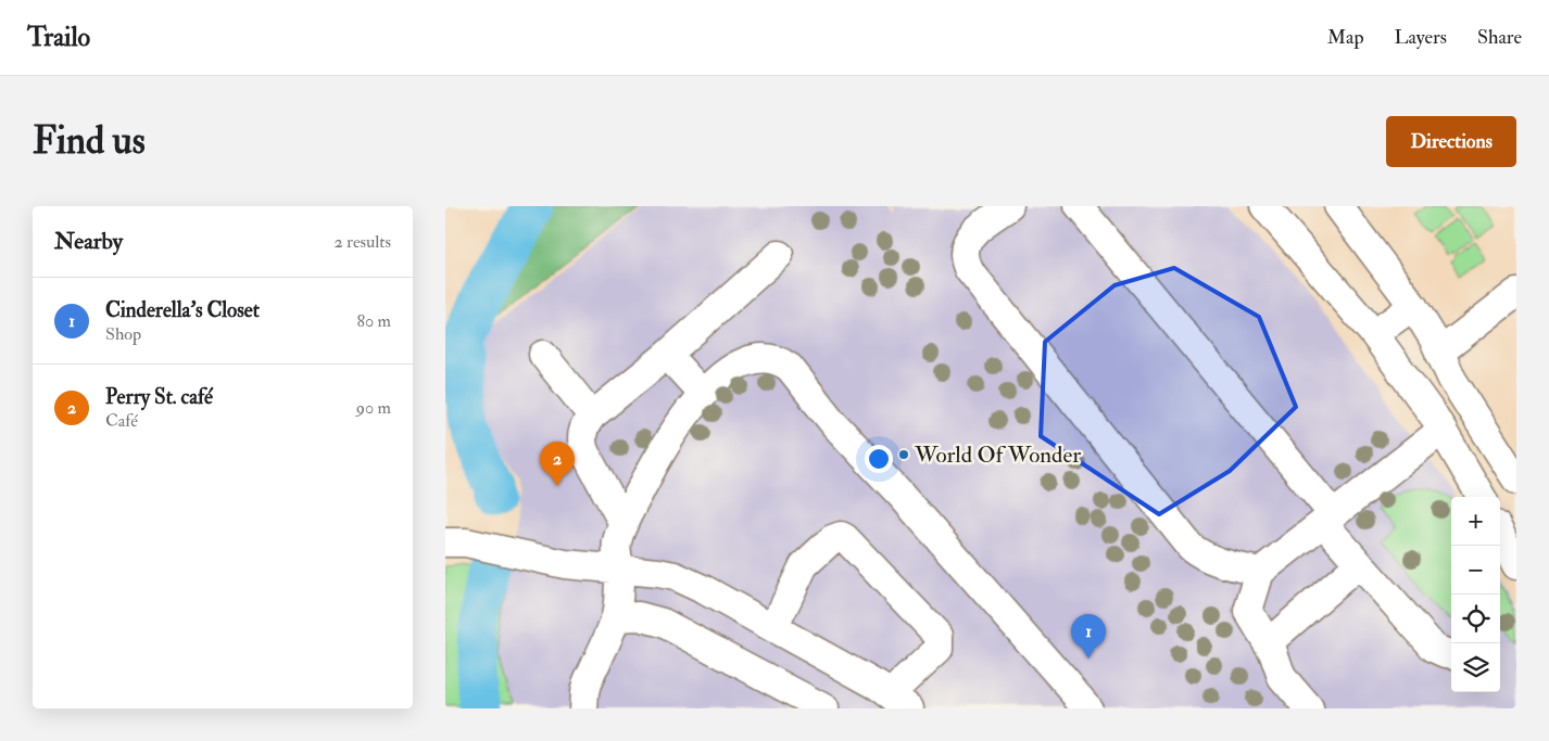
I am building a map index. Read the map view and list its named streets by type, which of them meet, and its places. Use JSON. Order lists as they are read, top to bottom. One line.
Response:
{"places":["World Of Wonder"],"page":{"header":"Trailo","nav":["Map","Layers","Share"],"buttons":"Directions","title":"Find us","heading":["Nearby","2 results"],"list":[{"mark":"1","name":"Cinderella’s Closet","note":"Shop","value":"80 m"},{"mark":"2","name":"Perry St. café","note":"Café","value":"90 m"}],"pins":["2","1"],"map_buttons":["+","−"]}}
